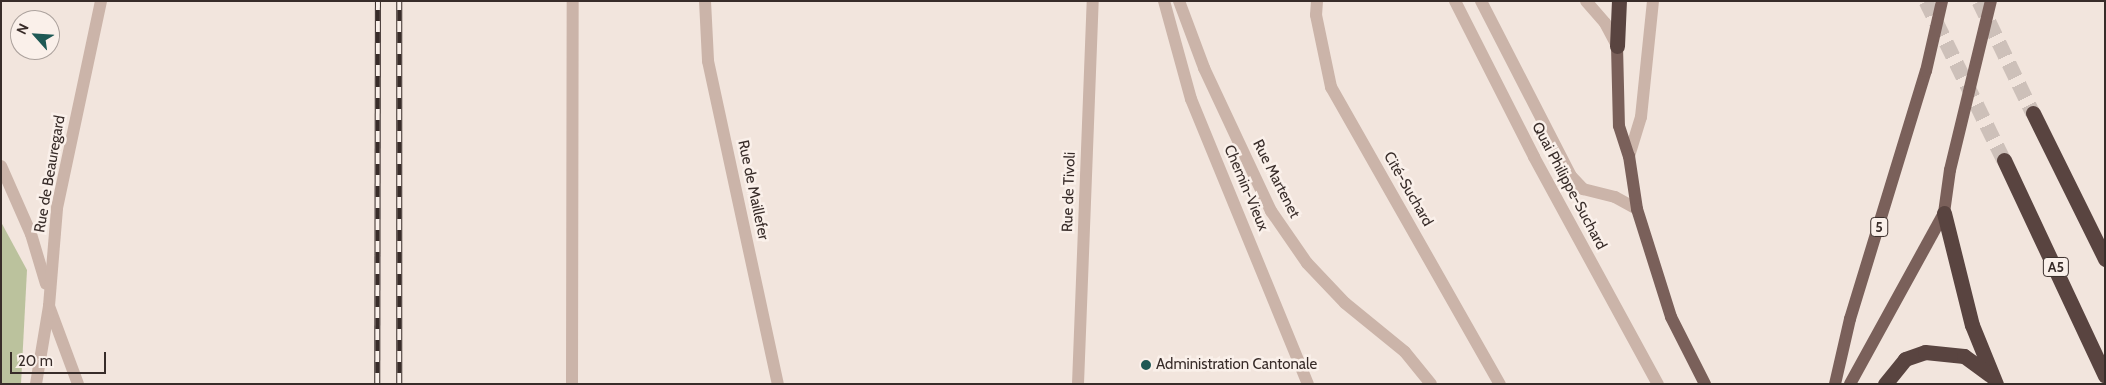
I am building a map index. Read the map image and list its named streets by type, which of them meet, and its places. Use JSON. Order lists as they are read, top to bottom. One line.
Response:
{"streets":{"highway":["A5"],"main road":["5"],"street":["Rue de Beauregard","Rue Martenet","Quai Philippe-Suchard","Chemin-Vieux","Cité-Suchard","Rue de Maillefer","Rue de Tivoli"]},"places":["Administration Cantonale"],"scale_bar":"20 m","north":"top left"}
